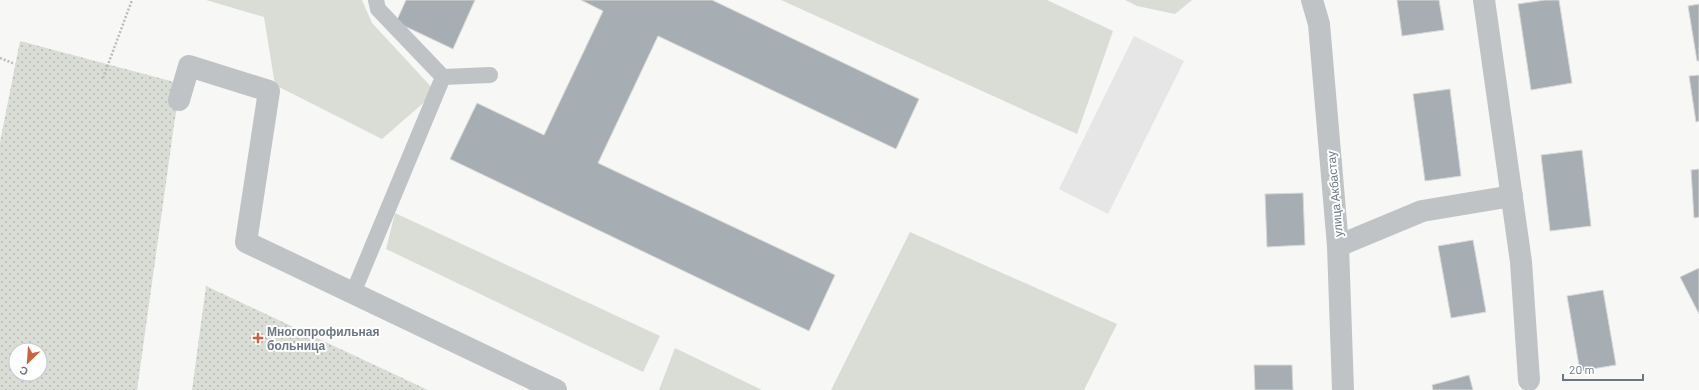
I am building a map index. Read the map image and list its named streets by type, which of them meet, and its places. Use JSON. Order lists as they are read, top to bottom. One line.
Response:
{"streets":{"street":["улица Акбастау"]},"places":{"health":["Многопрофильная больница"]},"scale_bar":"20 m","north":"bottom left"}
